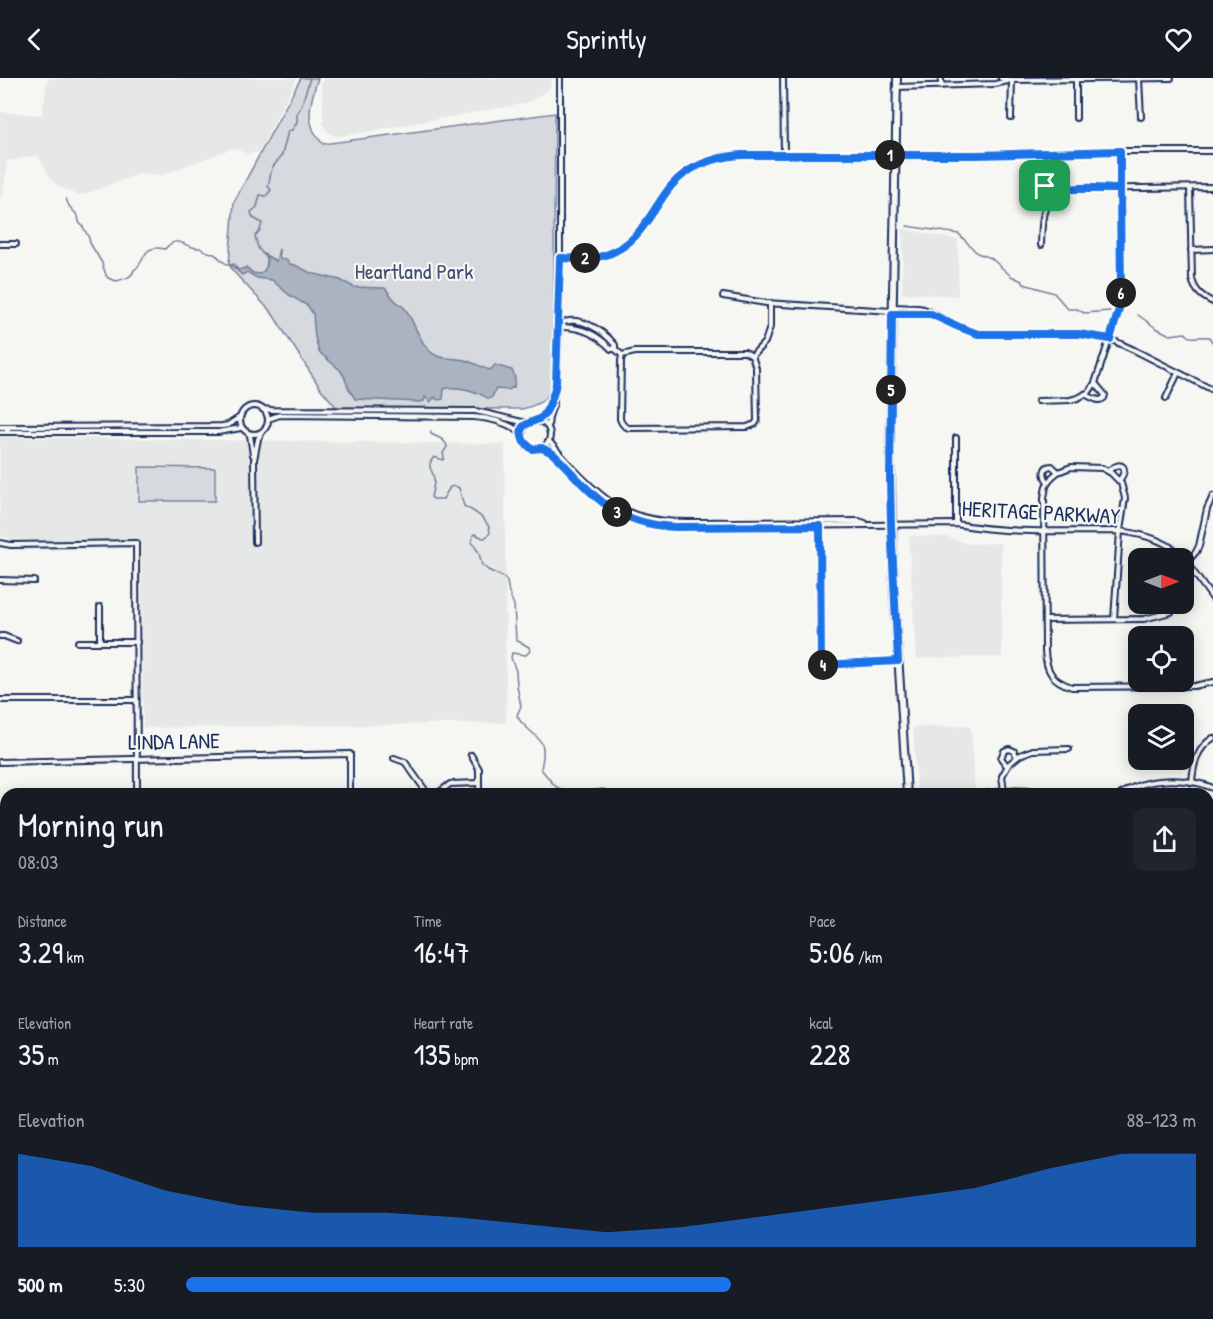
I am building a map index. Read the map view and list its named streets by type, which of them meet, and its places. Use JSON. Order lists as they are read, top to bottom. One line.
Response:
{"streets":{"street":["HERITAGE PARKWAY","LINDA LANE"]},"parks":["Heartland Park"],"north":"right","page":{"header":"Sprintly","pins":["1","2","6","5","3","4"],"heading":["Morning run","08:03"],"stats":[["Distance","3.29 km"],["Time","16:47"],["Pace","5:06 /km"],["Elevation","35 m"],["Heart rate","135 bpm"],["kcal","228"]],"chart":["Elevation","88–123 m"],"list":[{"name":"500 m","note":"5:30"}]}}
